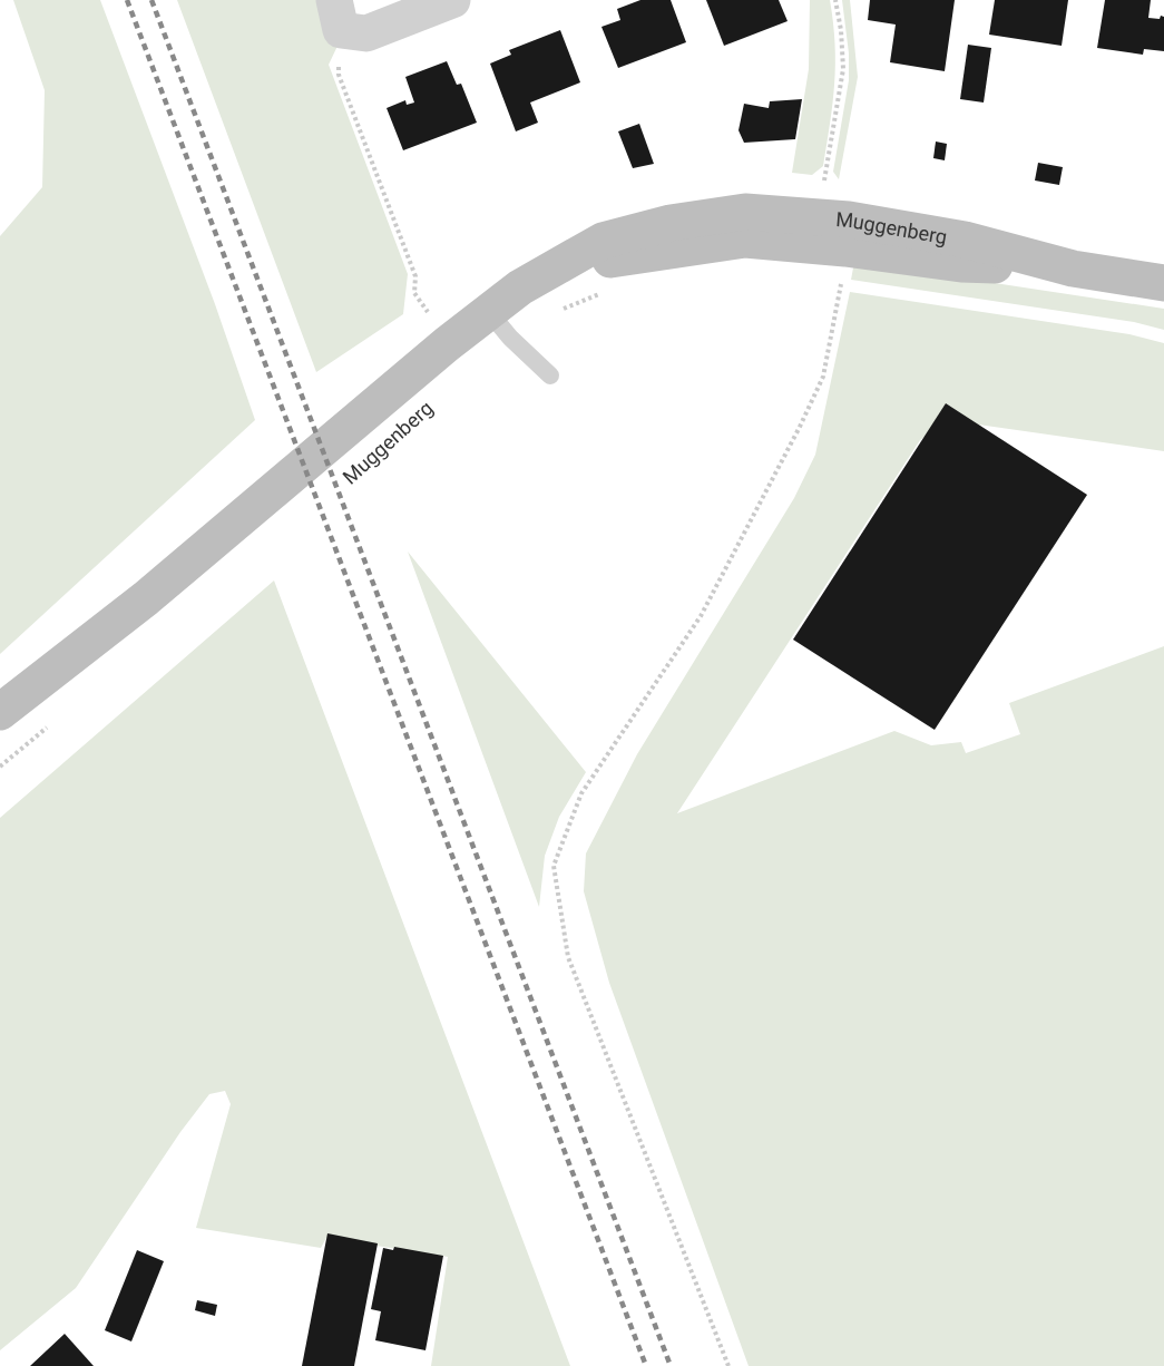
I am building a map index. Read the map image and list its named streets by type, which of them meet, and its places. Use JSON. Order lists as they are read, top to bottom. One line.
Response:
{"streets":{"main road":["Muggenberg"]}}
